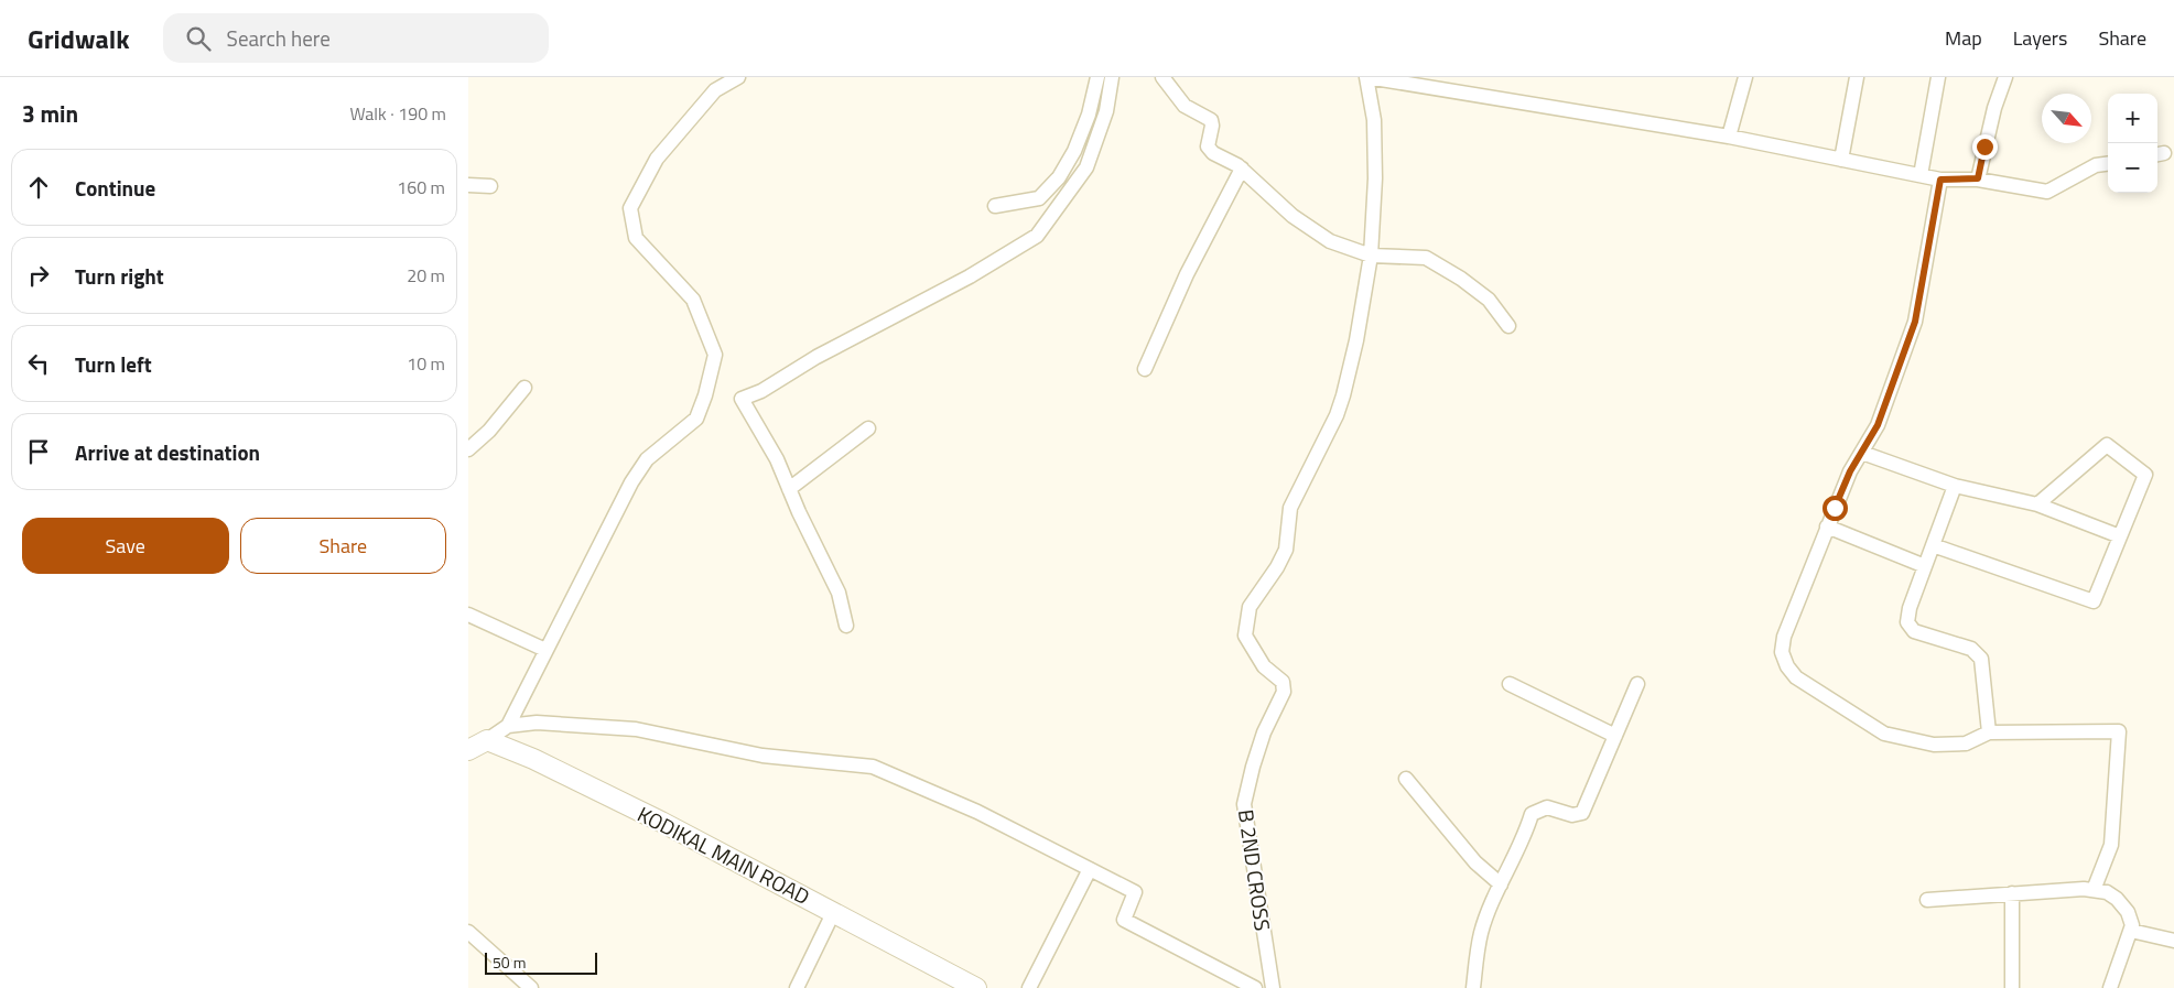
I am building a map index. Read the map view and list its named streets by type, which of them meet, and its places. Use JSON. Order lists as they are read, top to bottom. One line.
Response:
{"streets":{"street":["KODIKAL MAIN ROAD","B 2ND CROSS"]},"scale_bar":"50 m","north":"bottom right","page":{"header":"Gridwalk","search":"Search here","nav":["Map","Layers","Share"],"heading":["3 min","Walk · 190 m"],"map_buttons":["+","−"],"list":[["Continue","160 m"],["Turn right","20 m"],["Turn left","10 m"],"Arrive at destination"],"buttons":["Save","Share"],"scale":"50 m"}}
